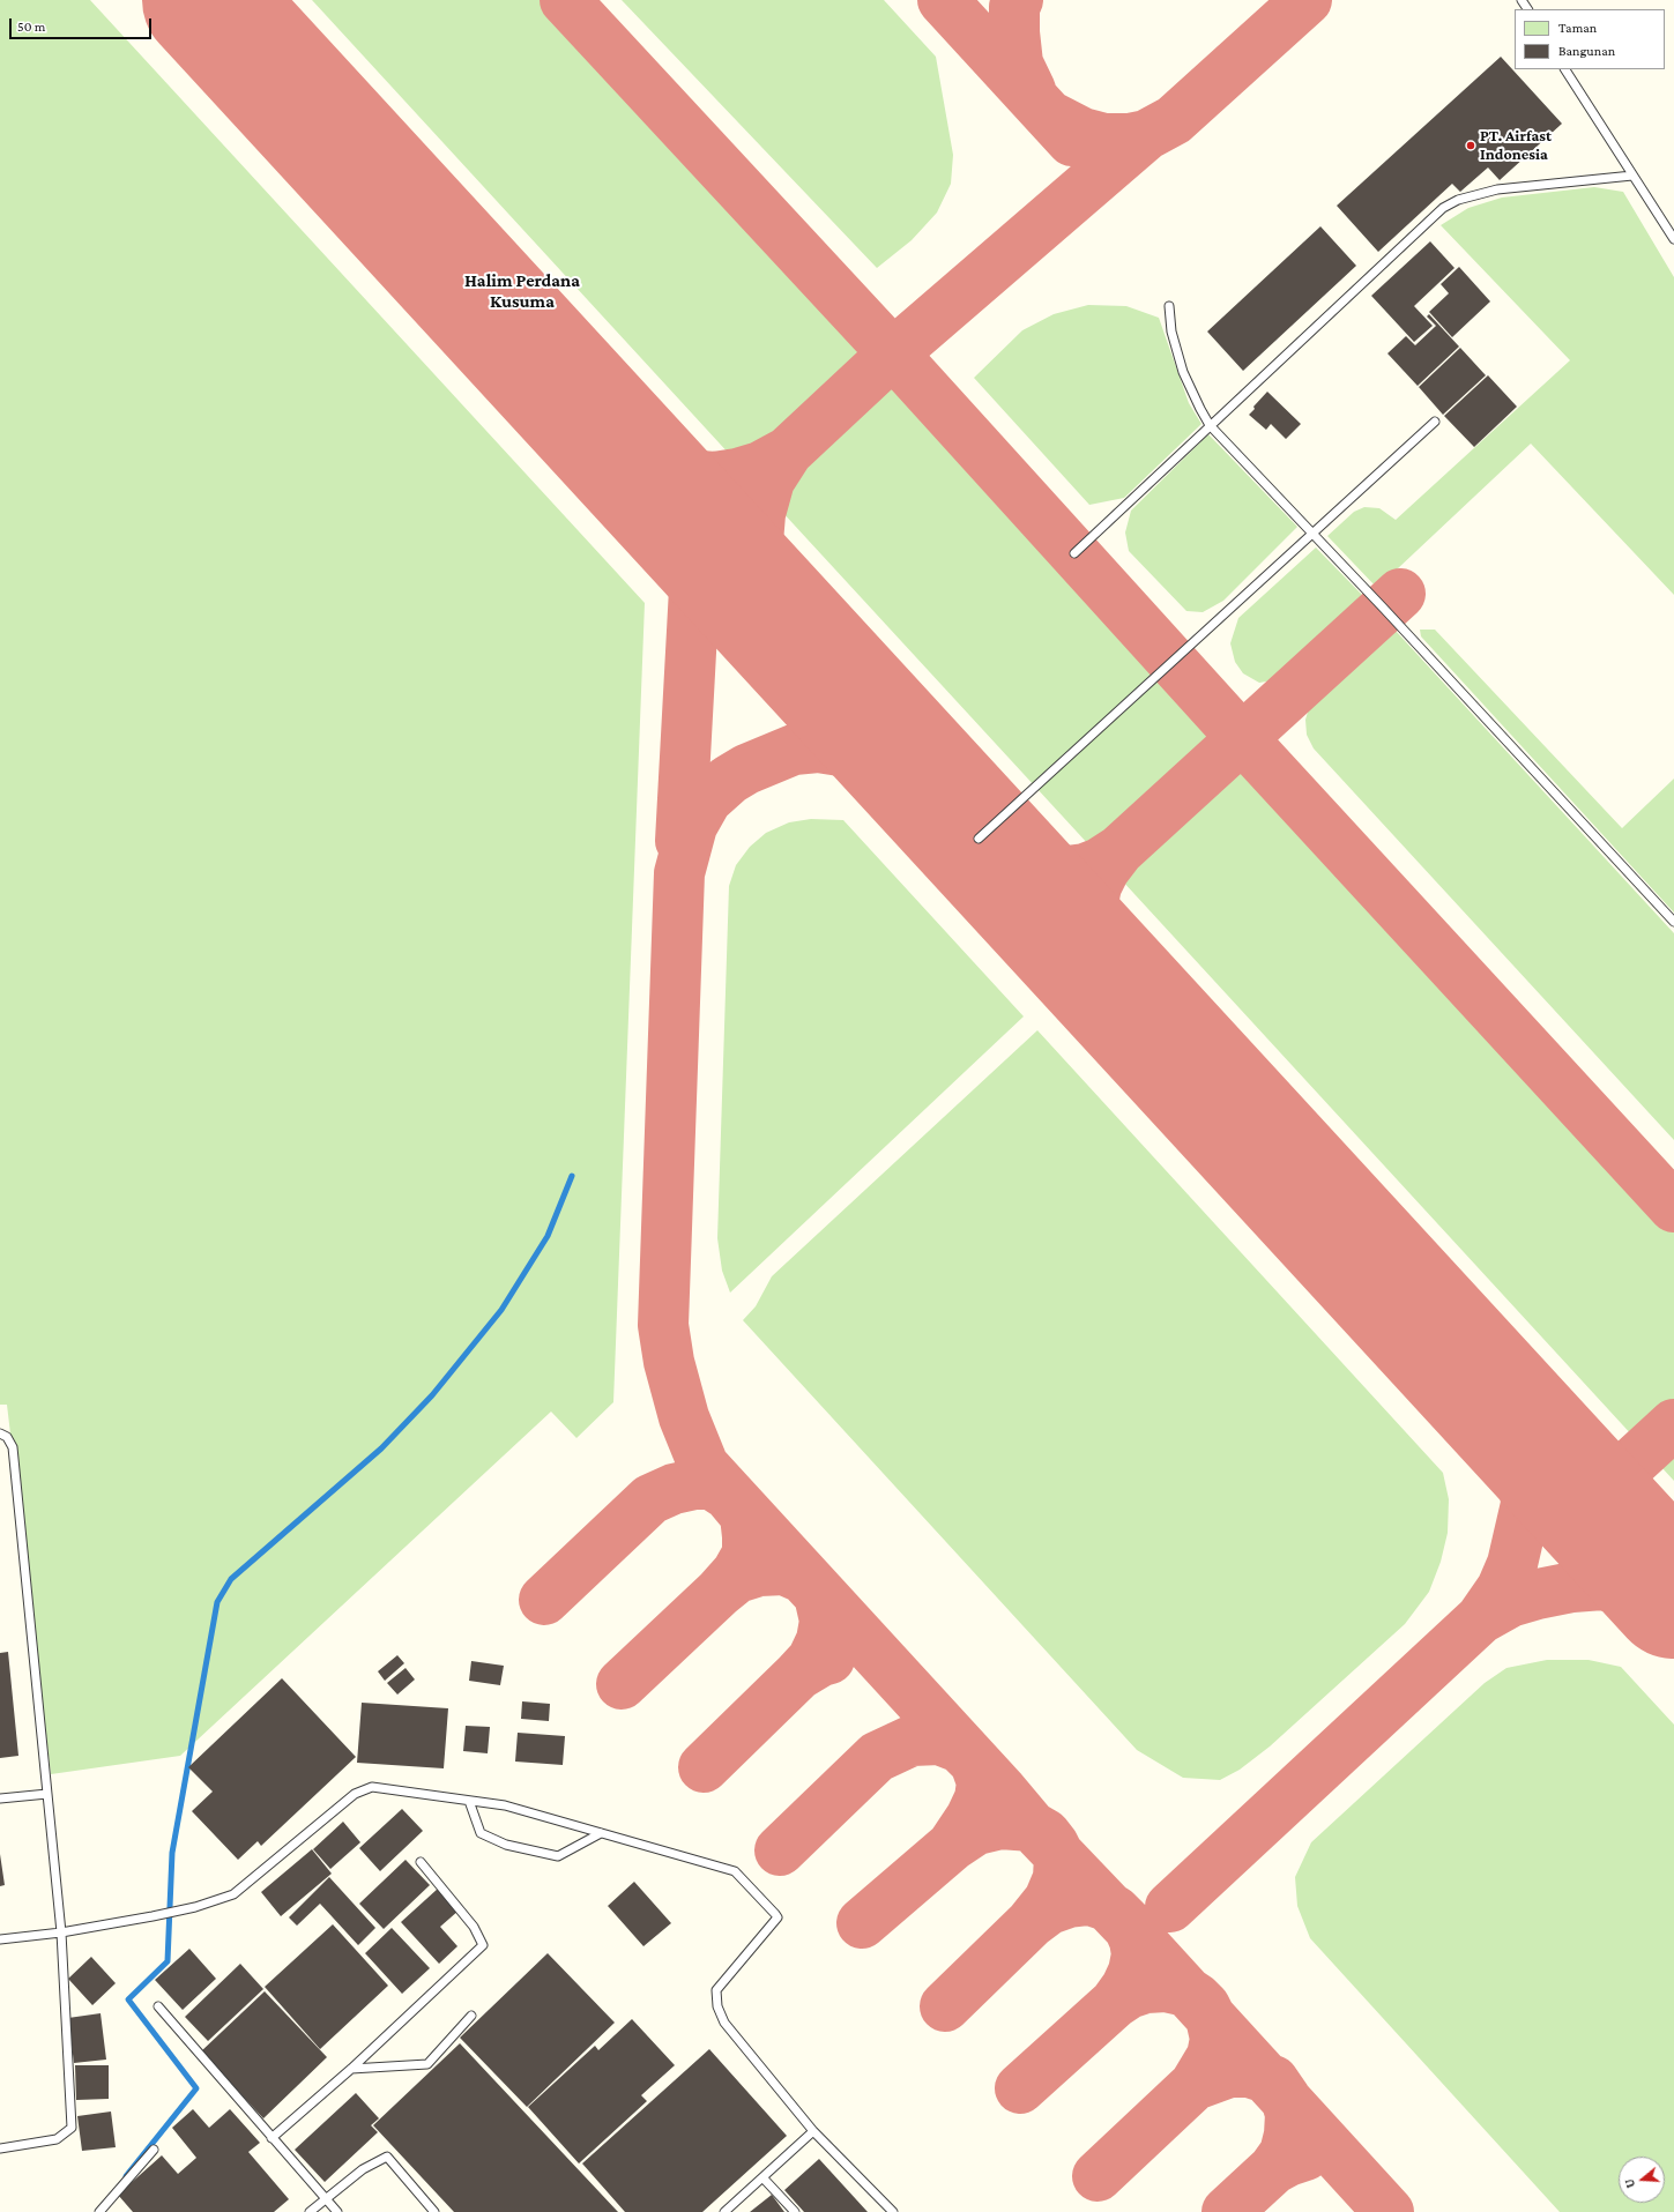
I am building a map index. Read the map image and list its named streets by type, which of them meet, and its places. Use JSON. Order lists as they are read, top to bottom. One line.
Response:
{"districts":["Halim Perdana Kusuma"],"places":["PT. Airfast Indonesia"],"legend":["Taman","Bangunan"],"scale_bar":"50 m","north":"left"}
